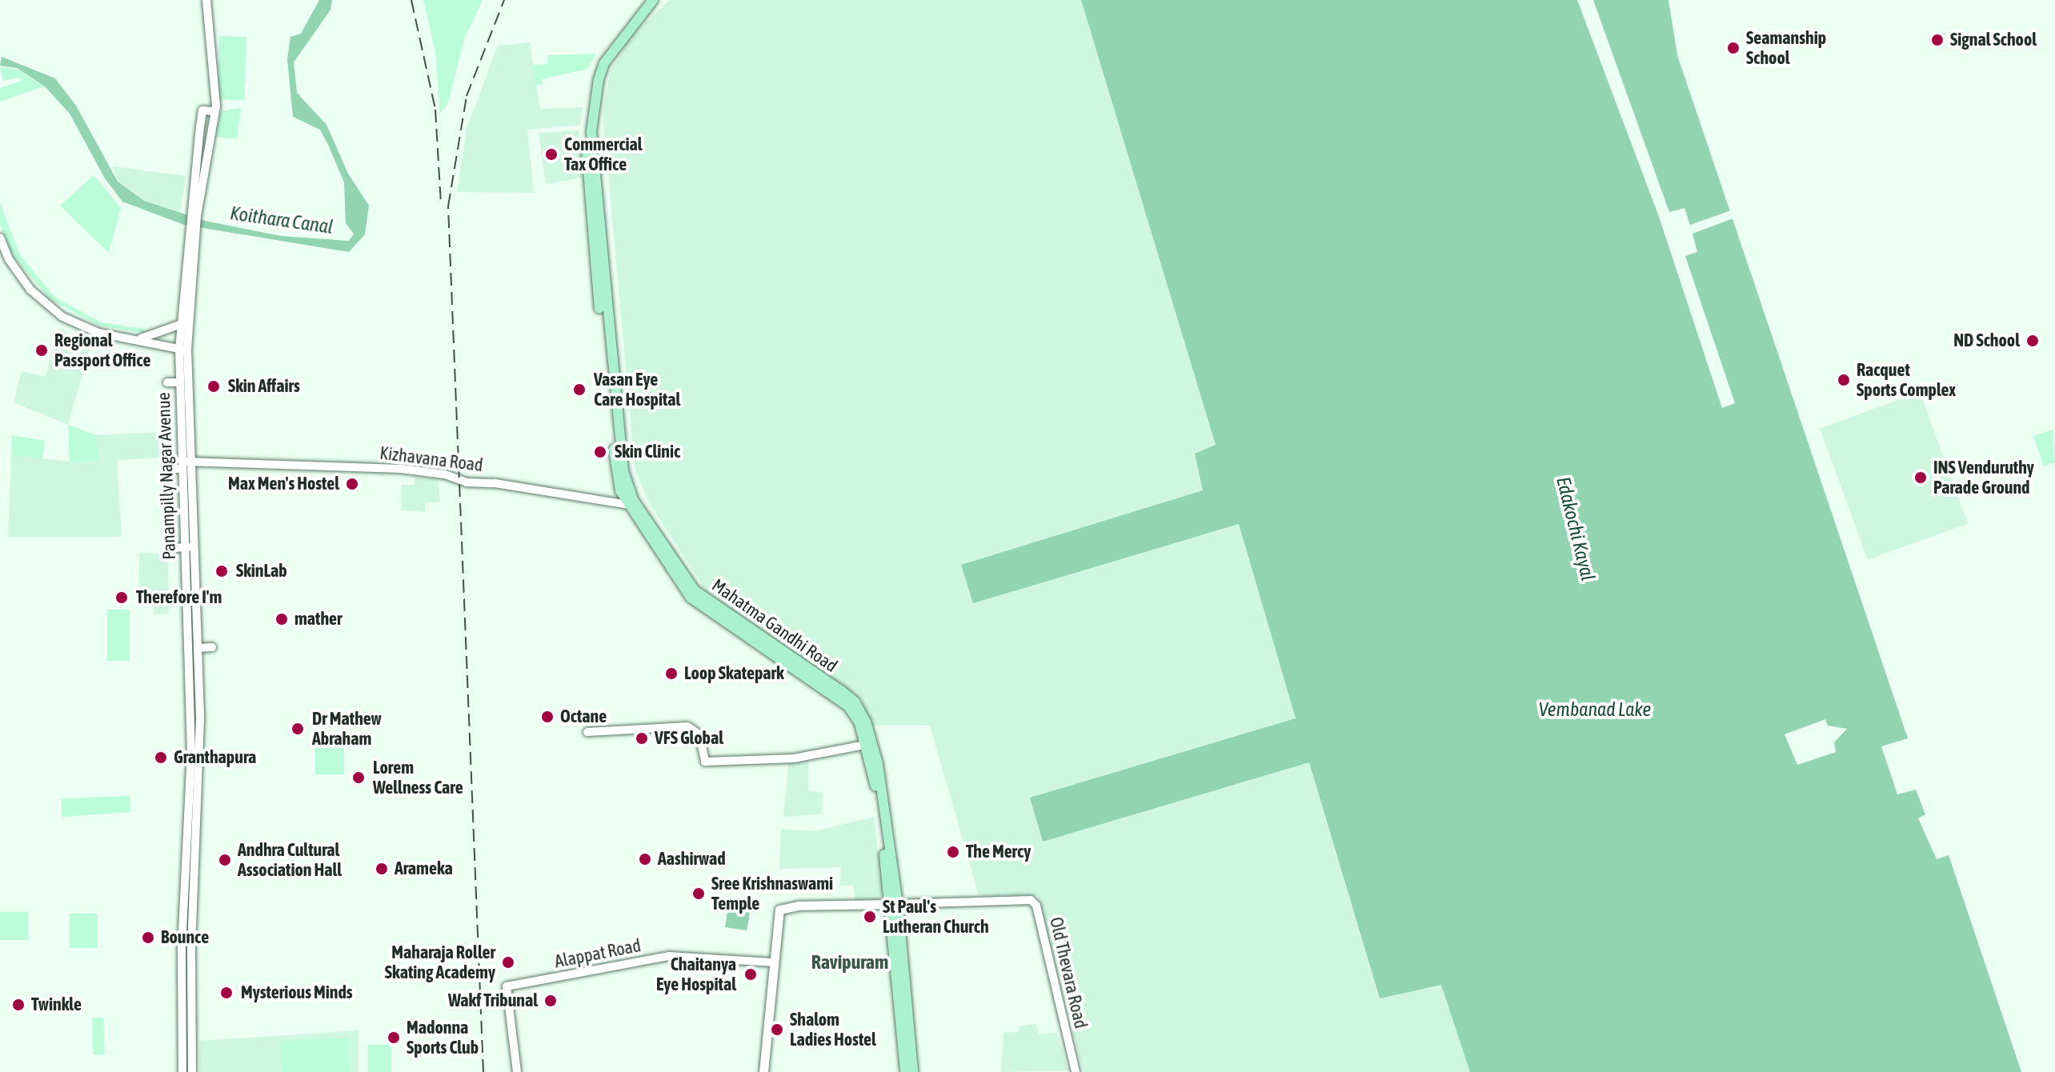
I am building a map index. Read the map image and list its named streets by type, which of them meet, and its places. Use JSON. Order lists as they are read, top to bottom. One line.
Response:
{"streets":{"main road":["Mahatma Gandhi Road"],"street":["Kizhavana Road","Panampilly Nagar Avenue","Alappat Road","Old Thevara Road"]},"crossings":[["Kizhavana Road","Panampilly Nagar Avenue"],["Kizhavana Road","Mahatma Gandhi Road"],["Mahatma Gandhi Road","Old Thevara Road"]],"districts":["Ravipuram"],"water":["Koithara Canal","Edakochi Kayal","Vembanad Lake"],"places":["Signal School","Seamanship School","Commercial Tax Office","ND School","Regional Passport Office","Racquet Sports Complex","Skin Affairs","Vasan Eye Care Hospital","Skin Clinic","INS Venduruthy Parade Ground","Max Men's Hostel","SkinLab","Therefore I'm","mather","Loop Skatepark","Octane","Dr Mathew Abraham","VFS Global","Granthapura","Lorem Wellness Care","The Mercy","Aashirwad","Andhra Cultural Association Hall","Arameka","Sree Krishnaswami Temple","St Paul's Lutheran Church","Bounce","Maharaja Roller Skating Academy","Chaitanya Eye Hospital","Mysterious Minds","Wakf Tribunal","Twinkle","Shalom Ladies Hostel","Madonna Sports Club"]}
